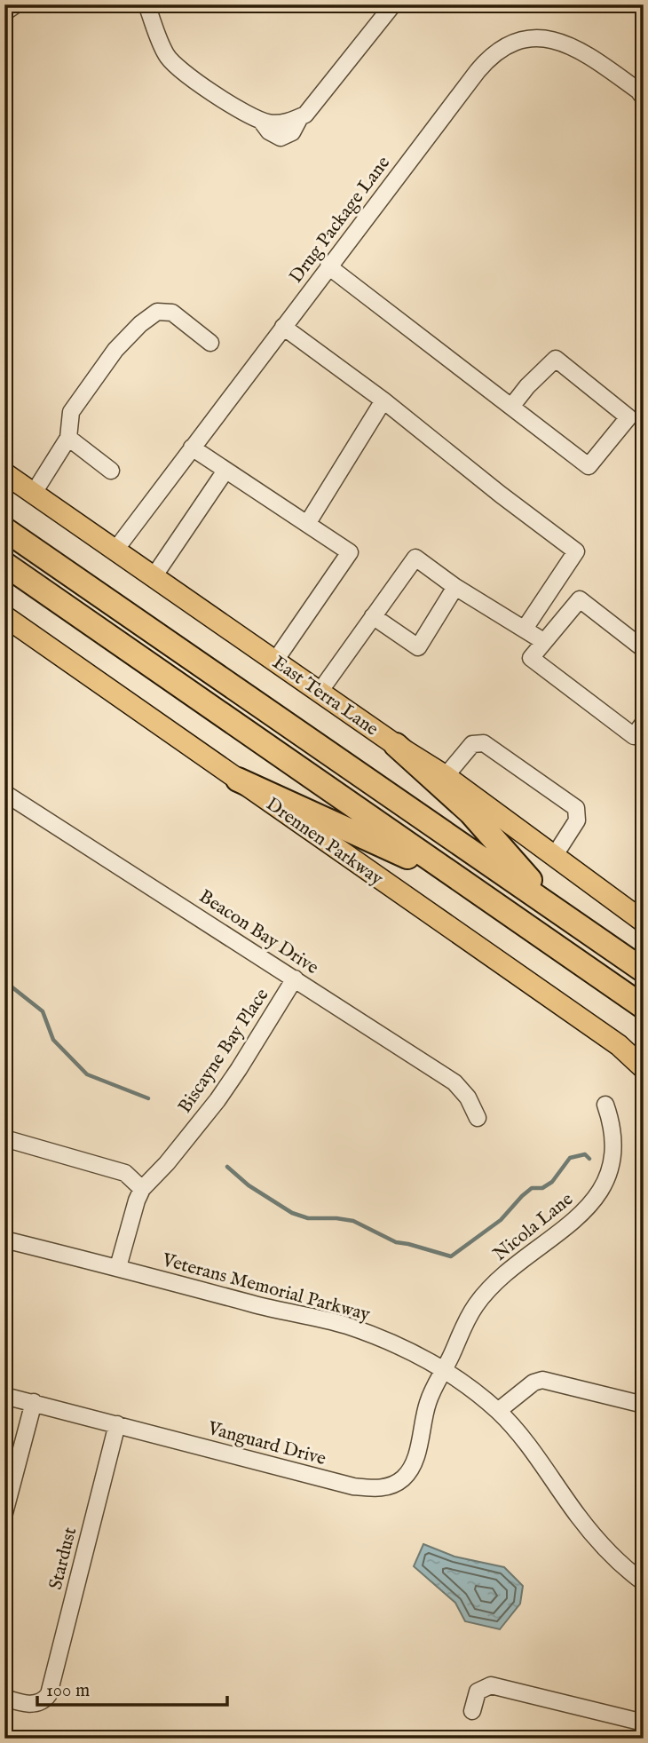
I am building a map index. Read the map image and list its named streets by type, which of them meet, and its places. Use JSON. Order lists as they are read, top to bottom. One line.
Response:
{"streets":{"main road":["East Terra Lane","Drennen Parkway"],"street":["Drug Package Lane","Beacon Bay Drive","Biscayne Bay Place","Nicola Lane","Veterans Memorial Parkway","Vanguard Drive","Stardust"]},"crossings":[["Drug Package Lane","East Terra Lane"],["Beacon Bay Drive","Biscayne Bay Place"],["Nicola Lane","Veterans Memorial Parkway"],["Nicola Lane","Vanguard Drive"],["Veterans Memorial Parkway","Vanguard Drive"],["Vanguard Drive","Stardust"]],"scale_bar":"100 m"}
